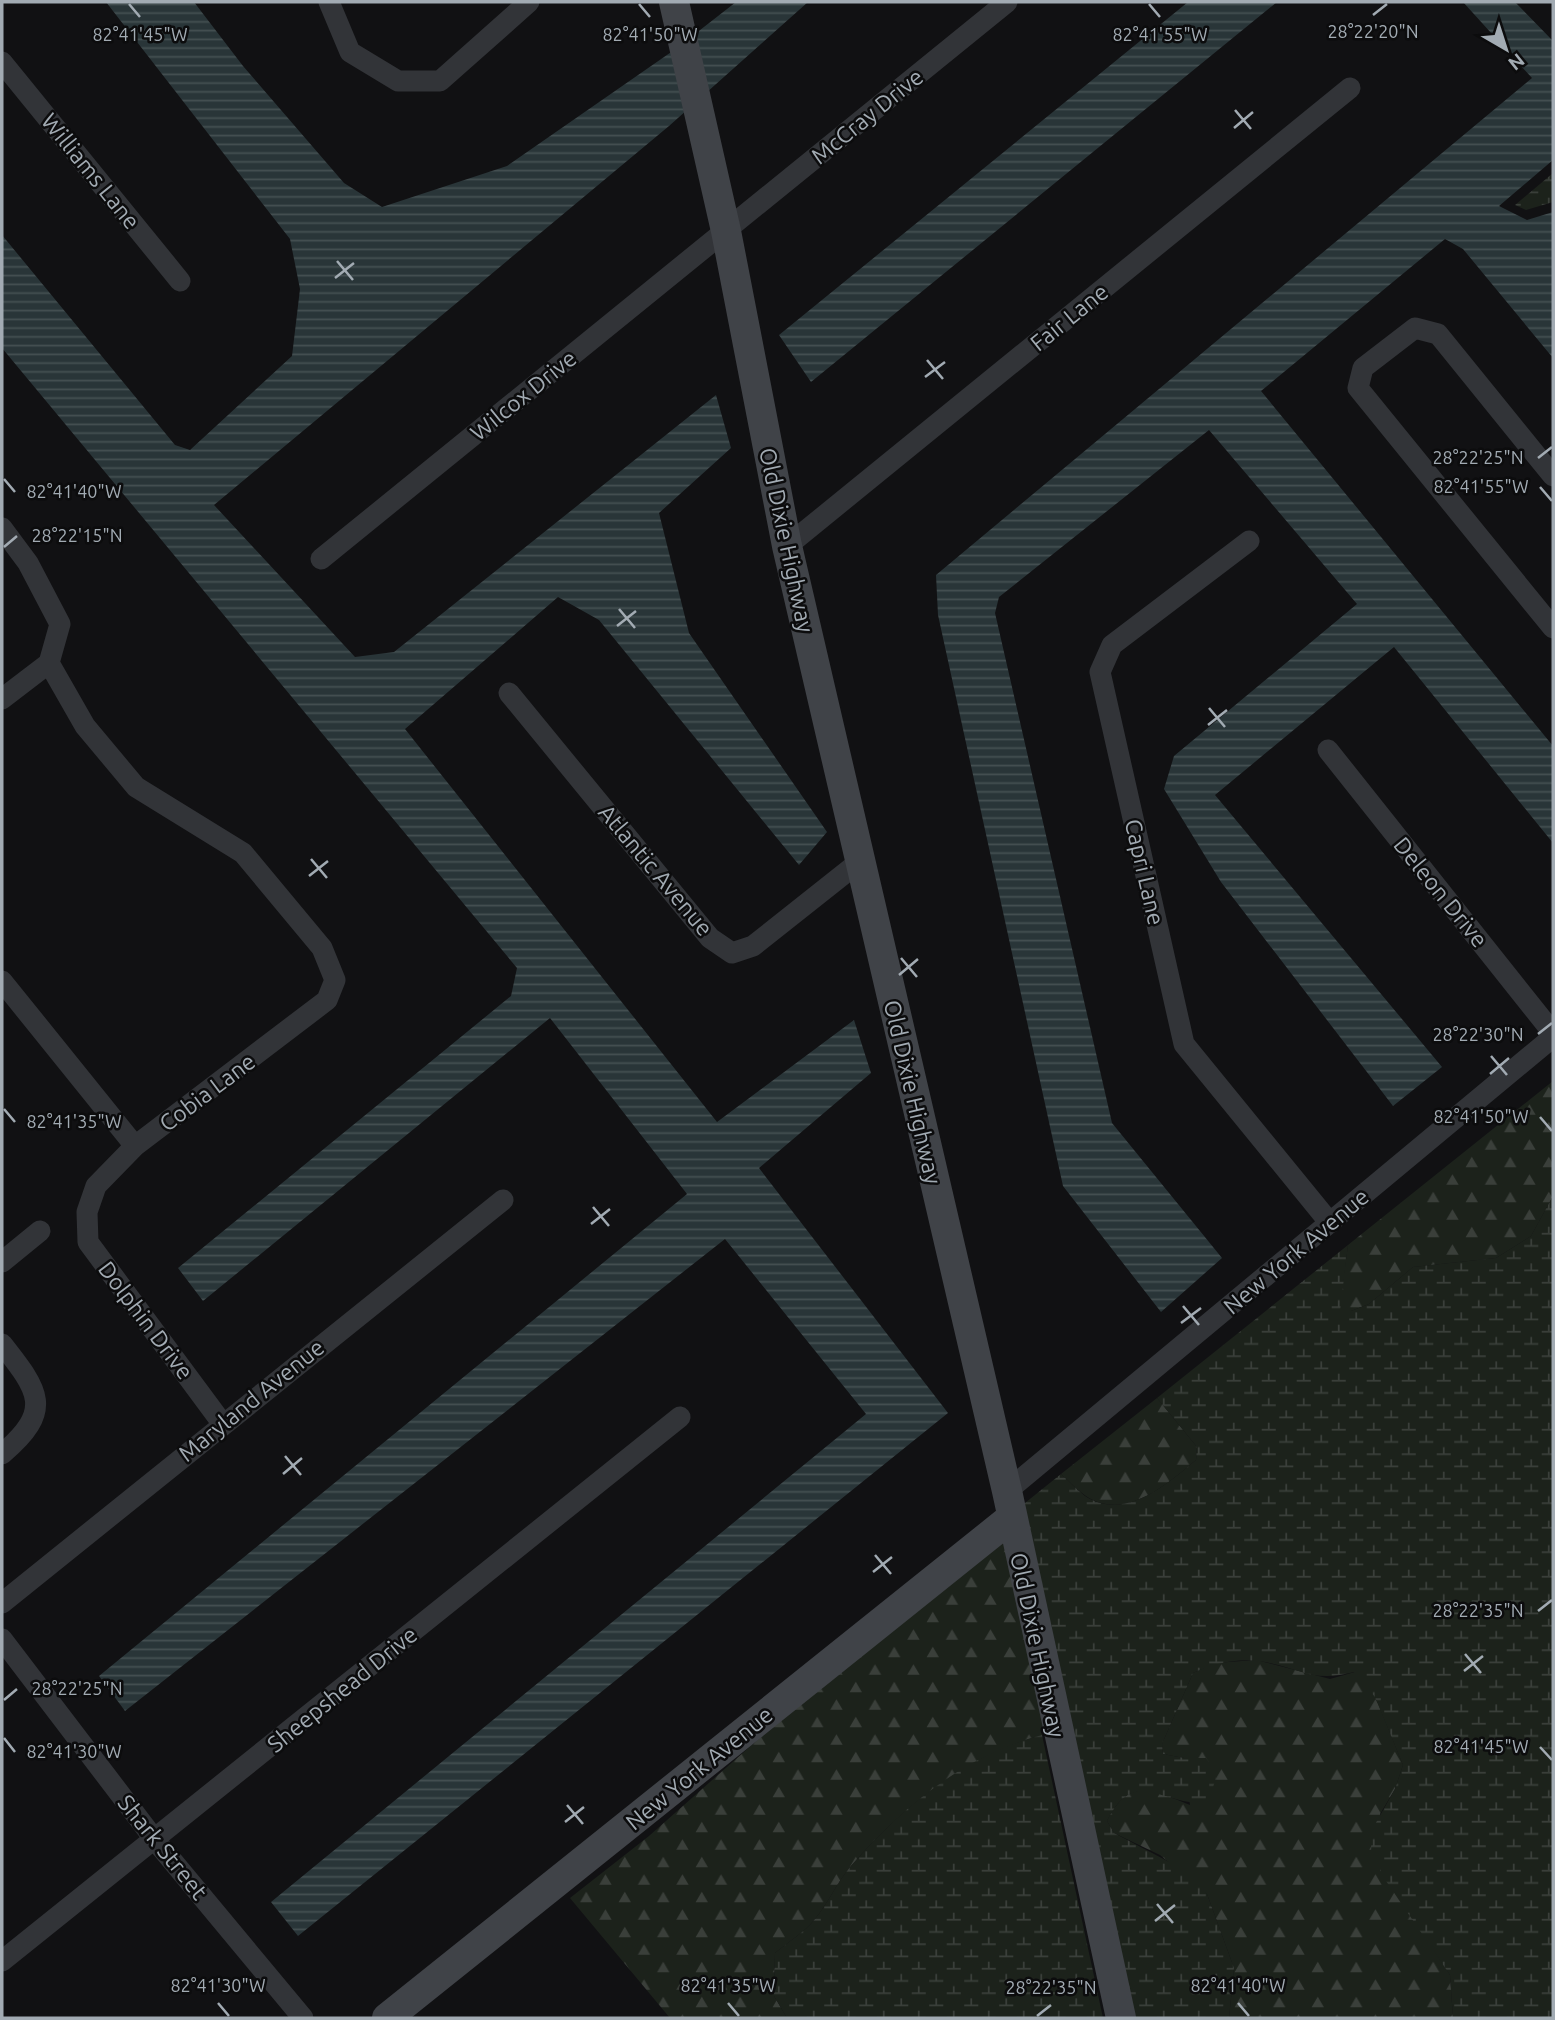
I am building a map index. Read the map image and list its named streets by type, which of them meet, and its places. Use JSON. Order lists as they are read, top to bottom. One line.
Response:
{"streets":{"street":["McCray Drive","Williams Lane","Fair Lane","Wilcox Drive","Old Dixie Highway","Atlantic Avenue","Capri Lane","Deleon Drive","Cobia Lane","New York Avenue","Dolphin Drive","Maryland Avenue","Sheepshead Drive","Shark Street"]},"crossings":[["McCray Drive","Wilcox Drive"],["McCray Drive","Old Dixie Highway"],["Fair Lane","Old Dixie Highway"],["Wilcox Drive","Old Dixie Highway"],["Old Dixie Highway","Atlantic Avenue"],["Old Dixie Highway","New York Avenue"],["Capri Lane","New York Avenue"],["Deleon Drive","New York Avenue"],["Cobia Lane","Dolphin Drive"],["Dolphin Drive","Maryland Avenue"],["Sheepshead Drive","Shark Street"]],"north":"bottom right","coordinates":["28°22'20\"N","82°41'50\"W","82°41'55\"W","82°41'45\"W","28°22'25\"N","82°41'40\"W","28°22'15\"N","28°22'30\"N","82°41'35\"W","28°22'35\"N","82°41'30\"W"]}
